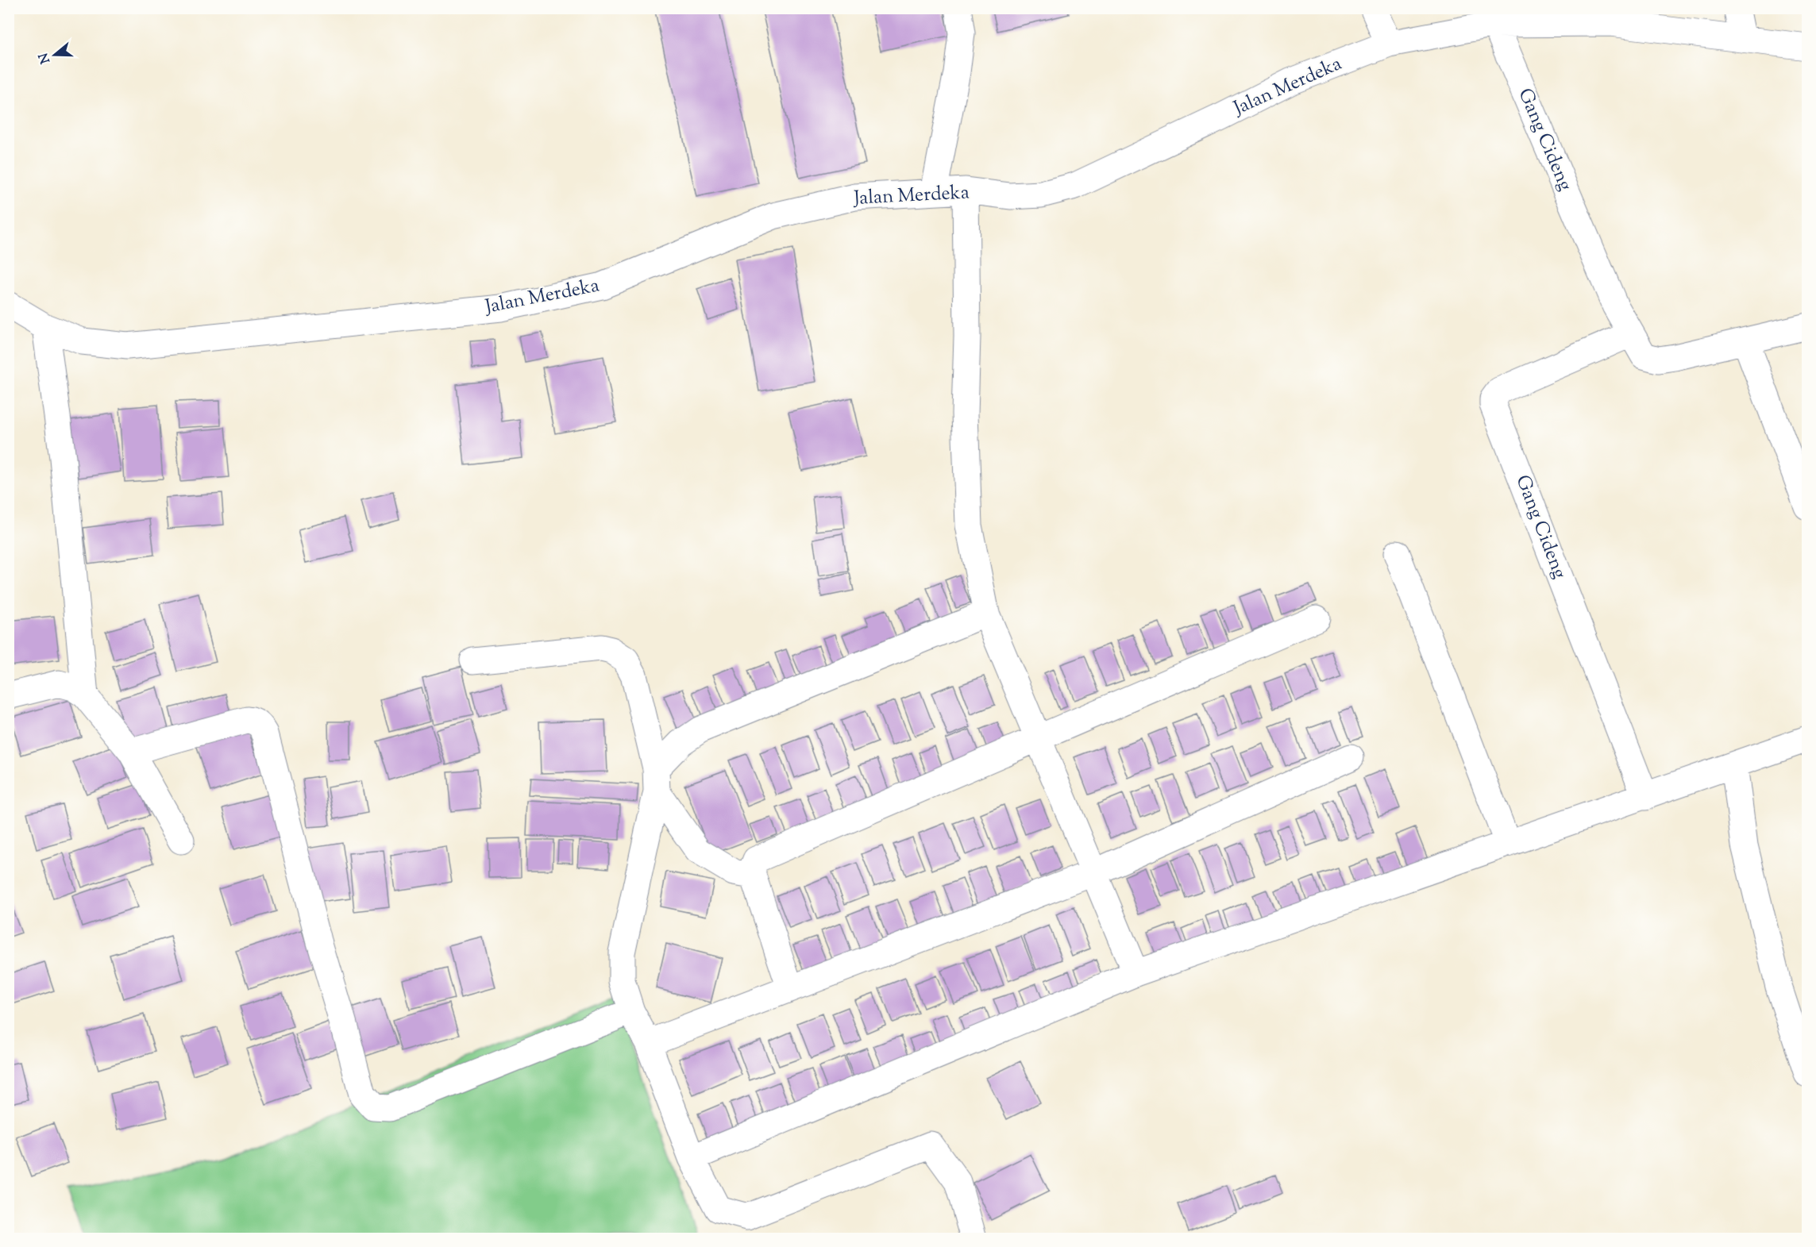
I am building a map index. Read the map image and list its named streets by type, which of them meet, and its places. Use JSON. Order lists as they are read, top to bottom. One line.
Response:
{"streets":{"street":["Jalan Merdeka","Gang Cideng"]},"crossings":[["Jalan Merdeka","Gang Cideng"]],"north":"left"}
